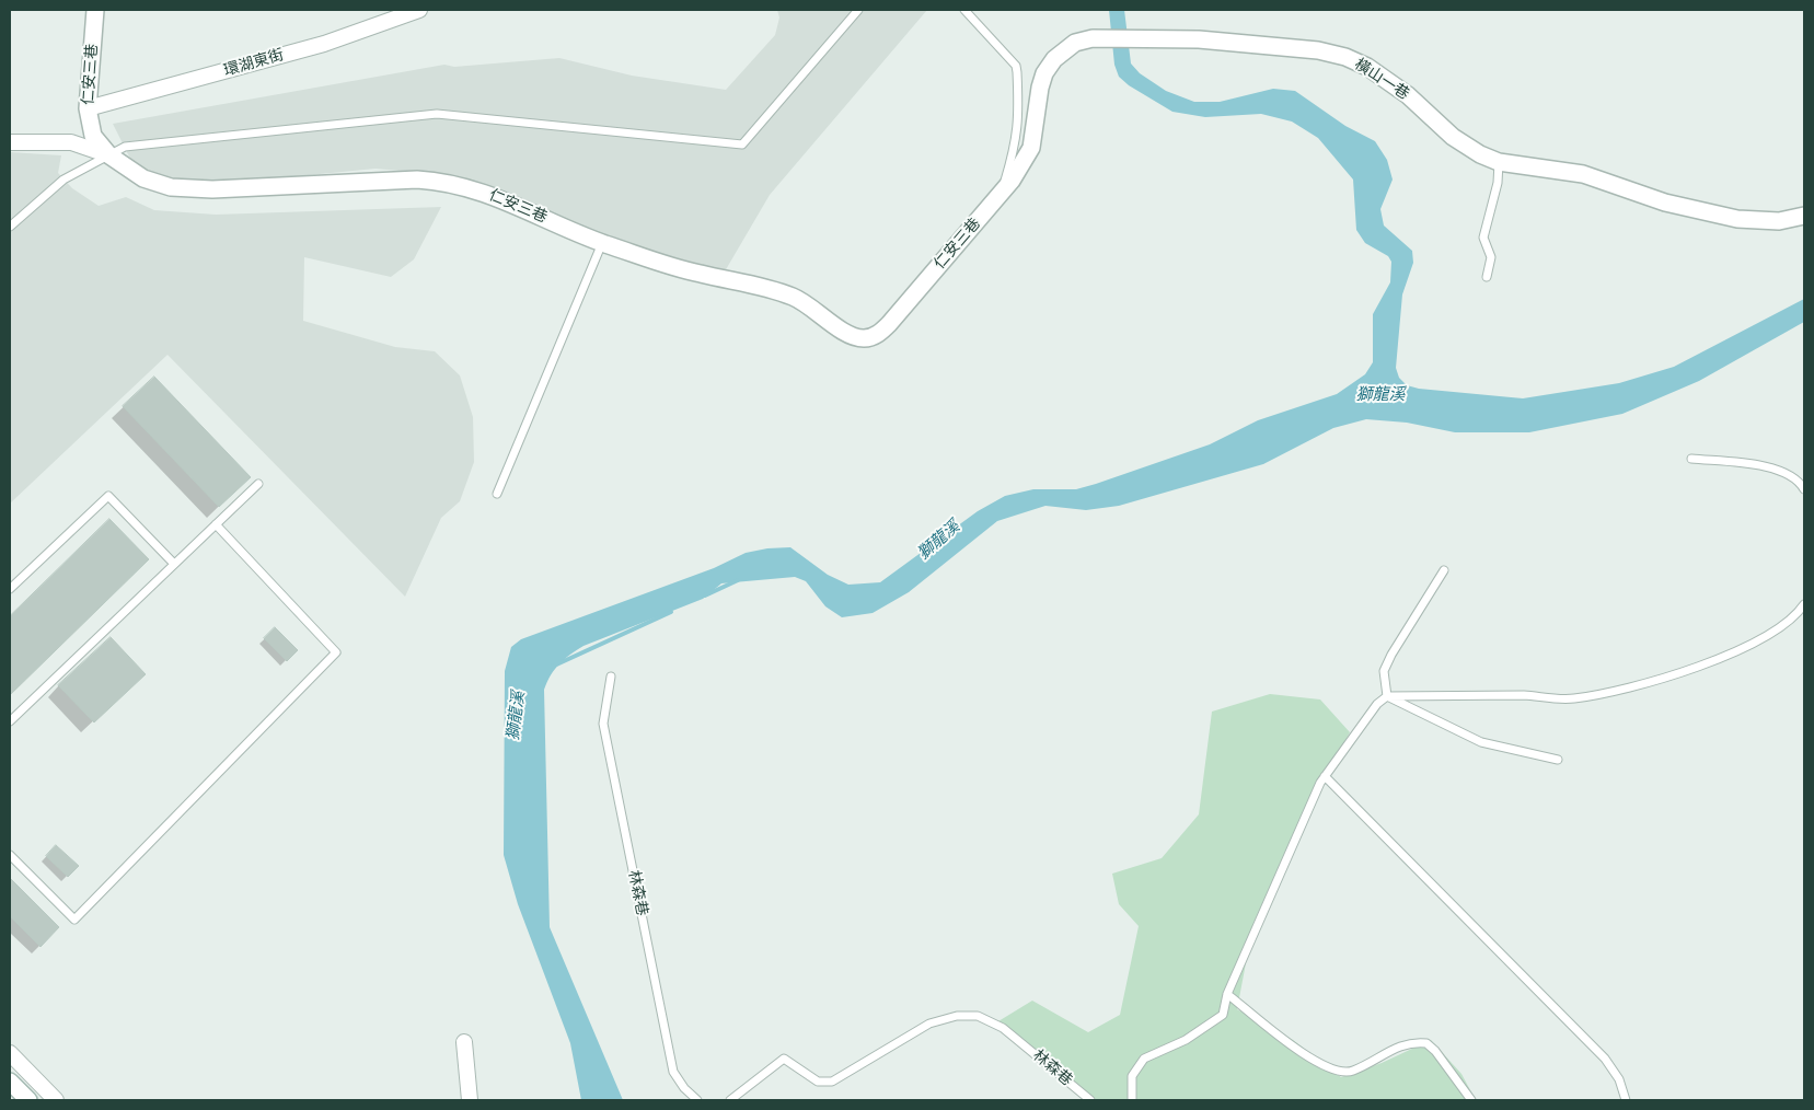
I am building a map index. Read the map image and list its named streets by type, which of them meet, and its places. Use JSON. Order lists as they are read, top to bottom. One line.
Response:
{"streets":{"street":["環湖東街","仁安三巷","橫山一巷"],"lane":["林森巷"]},"crossings":[["環湖東街","仁安三巷"],["仁安三巷","橫山一巷"]],"water":["獅龍溪"]}
